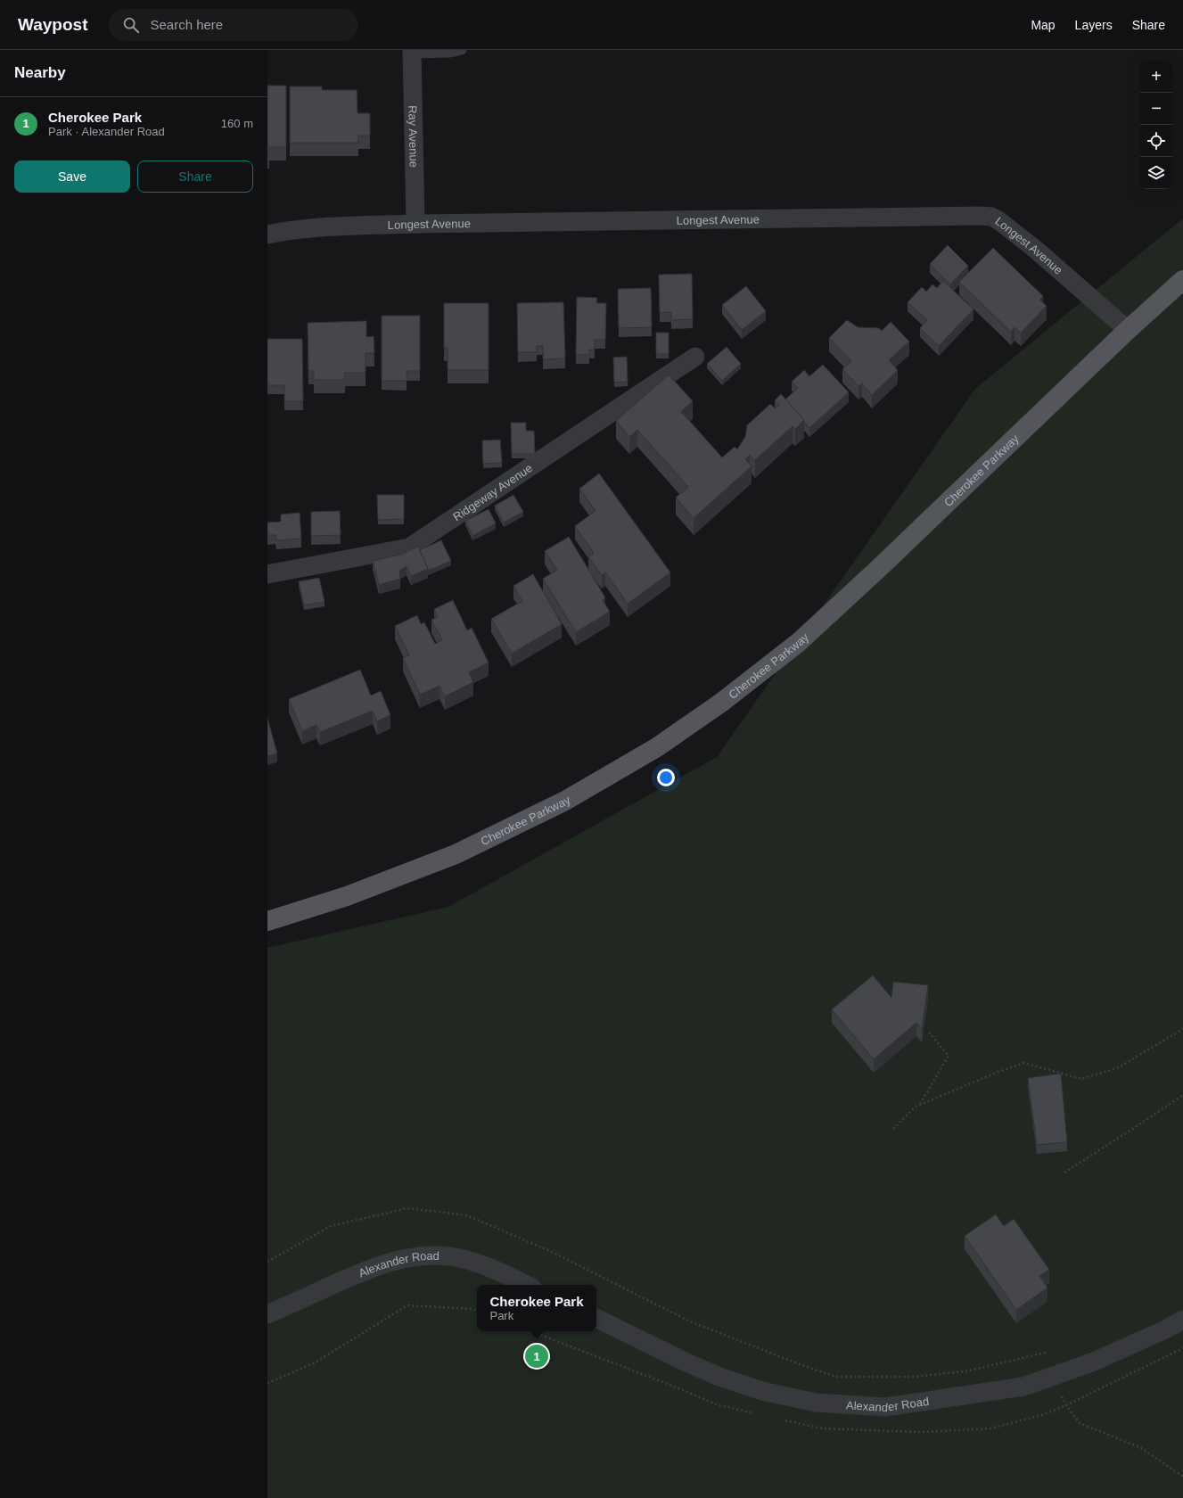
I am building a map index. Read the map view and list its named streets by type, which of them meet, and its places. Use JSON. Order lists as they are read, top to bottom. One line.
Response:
{"streets":{"main road":["Cherokee Parkway"],"street":["Ray Avenue","Longest Avenue","Ridgeway Avenue","Alexander Road"]},"crossings":[["Ray Avenue","Longest Avenue"],["Longest Avenue","Cherokee Parkway"]],"page":{"header":"Waypost","search":"Search here","nav":["Map","Layers","Share"],"heading":"Nearby","map_buttons":["+","−"],"list":[{"mark":"1","name":"Cherokee Park","note":"Park · Alexander Road","value":"160 m"}],"buttons":["Save","Share"],"popup":["Cherokee Park","Park"],"pins":"1"}}
